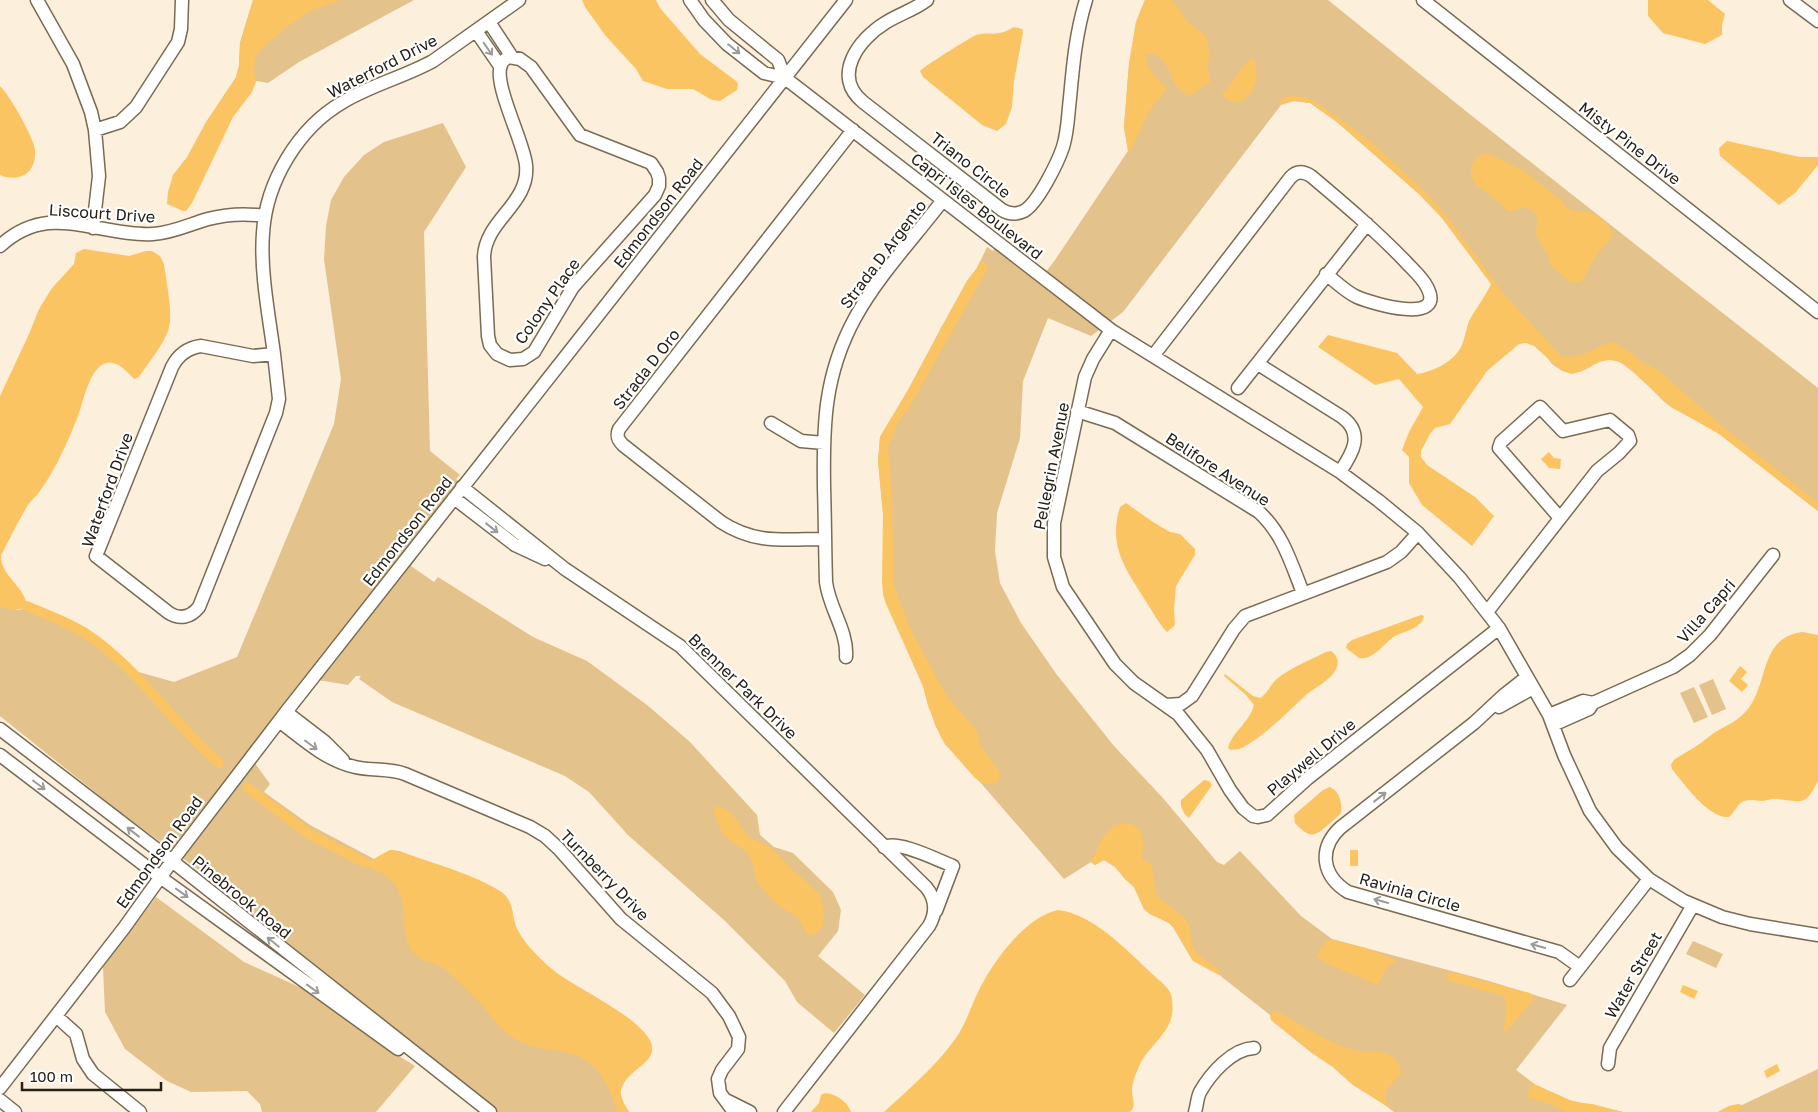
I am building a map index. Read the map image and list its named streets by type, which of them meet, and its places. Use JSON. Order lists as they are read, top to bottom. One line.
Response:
{"streets":{"street":["Waterford Drive","Misty Pine Drive","Triano Circle","Capri Isles Boulevard","Liscourt Drive","Edmondson Road","Strada D Argento","Colony Place","Strada D Oro","Pellegrin Avenue","Belifore Avenue","Villa Capri","Brenner Park Drive","Playwell Drive","Turnberry Drive","Ravinia Circle","Pinebrook Road","Water Street"]},"crossings":[["Waterford Drive","Liscourt Drive"],["Waterford Drive","Colony Place"],["Capri Isles Boulevard","Edmondson Road"],["Capri Isles Boulevard","Strada D Argento"],["Capri Isles Boulevard","Strada D Oro"],["Capri Isles Boulevard","Pellegrin Avenue"],["Capri Isles Boulevard","Villa Capri"],["Capri Isles Boulevard","Playwell Drive"],["Capri Isles Boulevard","Ravinia Circle"],["Capri Isles Boulevard","Water Street"],["Edmondson Road","Brenner Park Drive"],["Edmondson Road","Turnberry Drive"],["Edmondson Road","Pinebrook Road"],["Strada D Argento","Strada D Oro"],["Pellegrin Avenue","Belifore Avenue"],["Pellegrin Avenue","Playwell Drive"]],"scale_bar":"100 m"}
